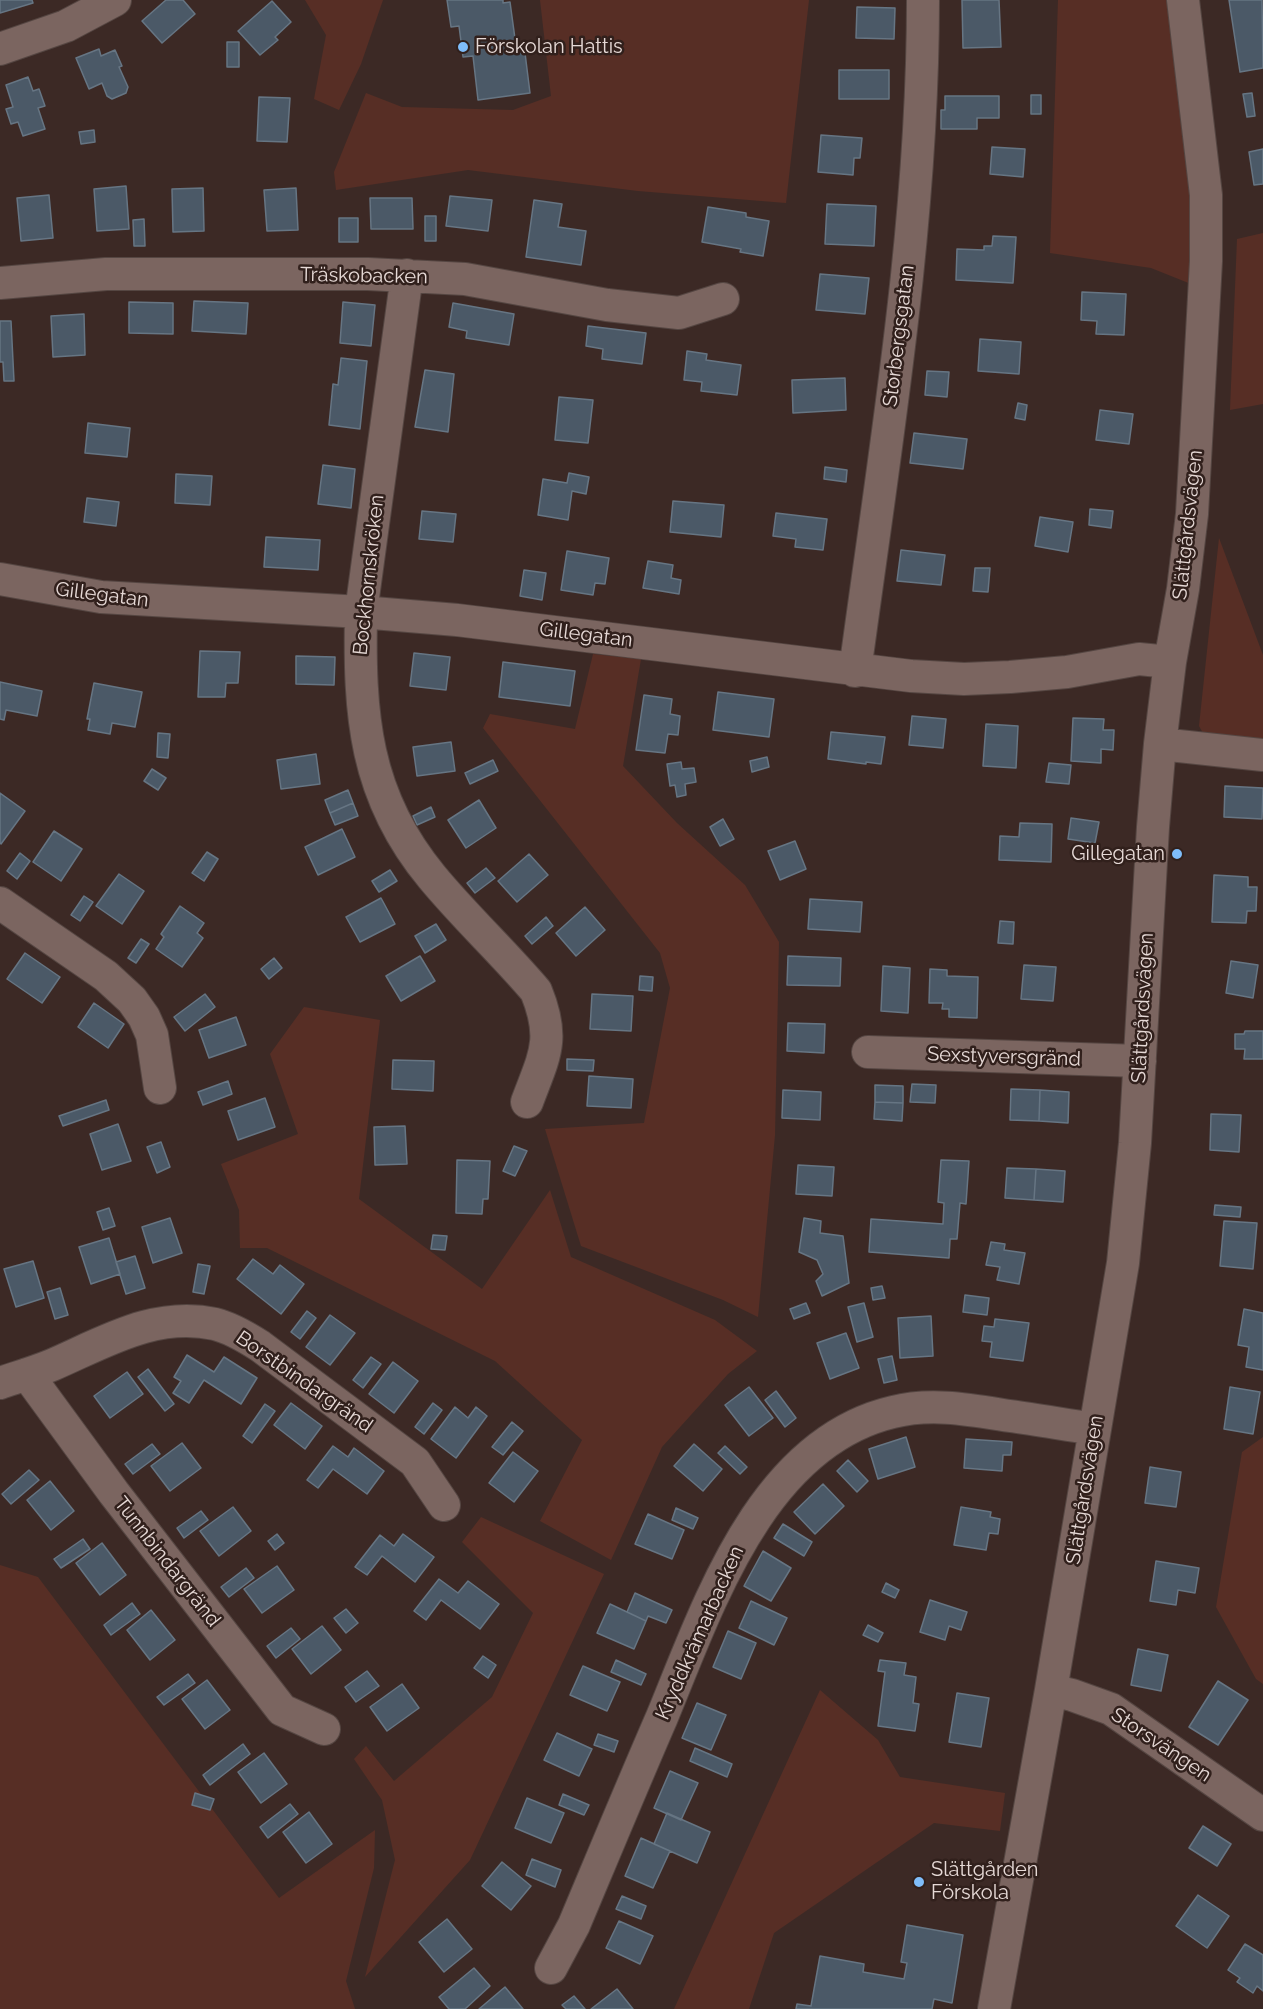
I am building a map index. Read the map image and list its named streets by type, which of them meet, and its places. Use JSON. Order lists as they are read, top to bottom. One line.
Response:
{"streets":{"street":["Träskobacken","Storbergsgatan","Slättgårdsvägen","Bockhornskröken","Gillegatan","Sexstyversgränd","Borstbindargränd","Tunnbindargränd","Kryddkrämarbacken","Storsvängen"]},"crossings":[["Träskobacken","Bockhornskröken"],["Storbergsgatan","Gillegatan"],["Slättgårdsvägen","Gillegatan"],["Slättgårdsvägen","Sexstyversgränd"],["Slättgårdsvägen","Kryddkrämarbacken"],["Slättgårdsvägen","Storsvängen"],["Bockhornskröken","Gillegatan"],["Borstbindargränd","Tunnbindargränd"]],"places":["Förskolan Hattis","Gillegatan","Slättgården Förskola"]}
